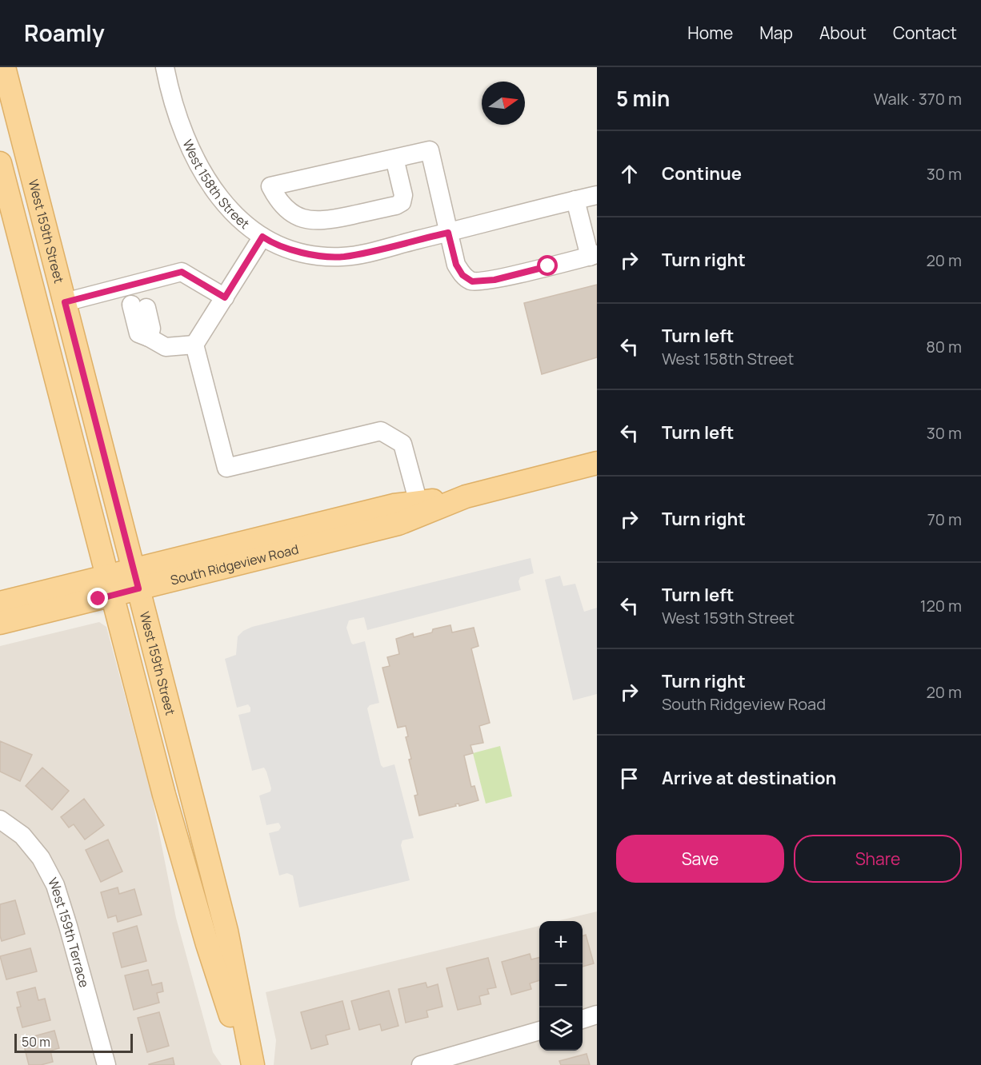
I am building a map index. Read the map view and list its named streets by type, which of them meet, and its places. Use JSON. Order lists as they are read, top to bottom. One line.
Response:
{"streets":{"main road":["West 159th Street","South Ridgeview Road"],"street":["West 158th Street","West 159th Terrace"]},"crossings":[["West 159th Street","South Ridgeview Road"]],"scale_bar":"50 m","north":"right","page":{"header":"Roamly","nav":["Home","Map","About","Contact"],"heading":["5 min","Walk · 370 m"],"list":[["Continue","30 m"],["Turn right","20 m"],["Turn left","West 158th Street","80 m"],["Turn left","30 m"],["Turn right","70 m"],["Turn left","West 159th Street","120 m"],["Turn right","South Ridgeview Road","20 m"],"Arrive at destination"],"buttons":["Save","Share"],"map_buttons":["+","−"],"scale":"50 m"}}
